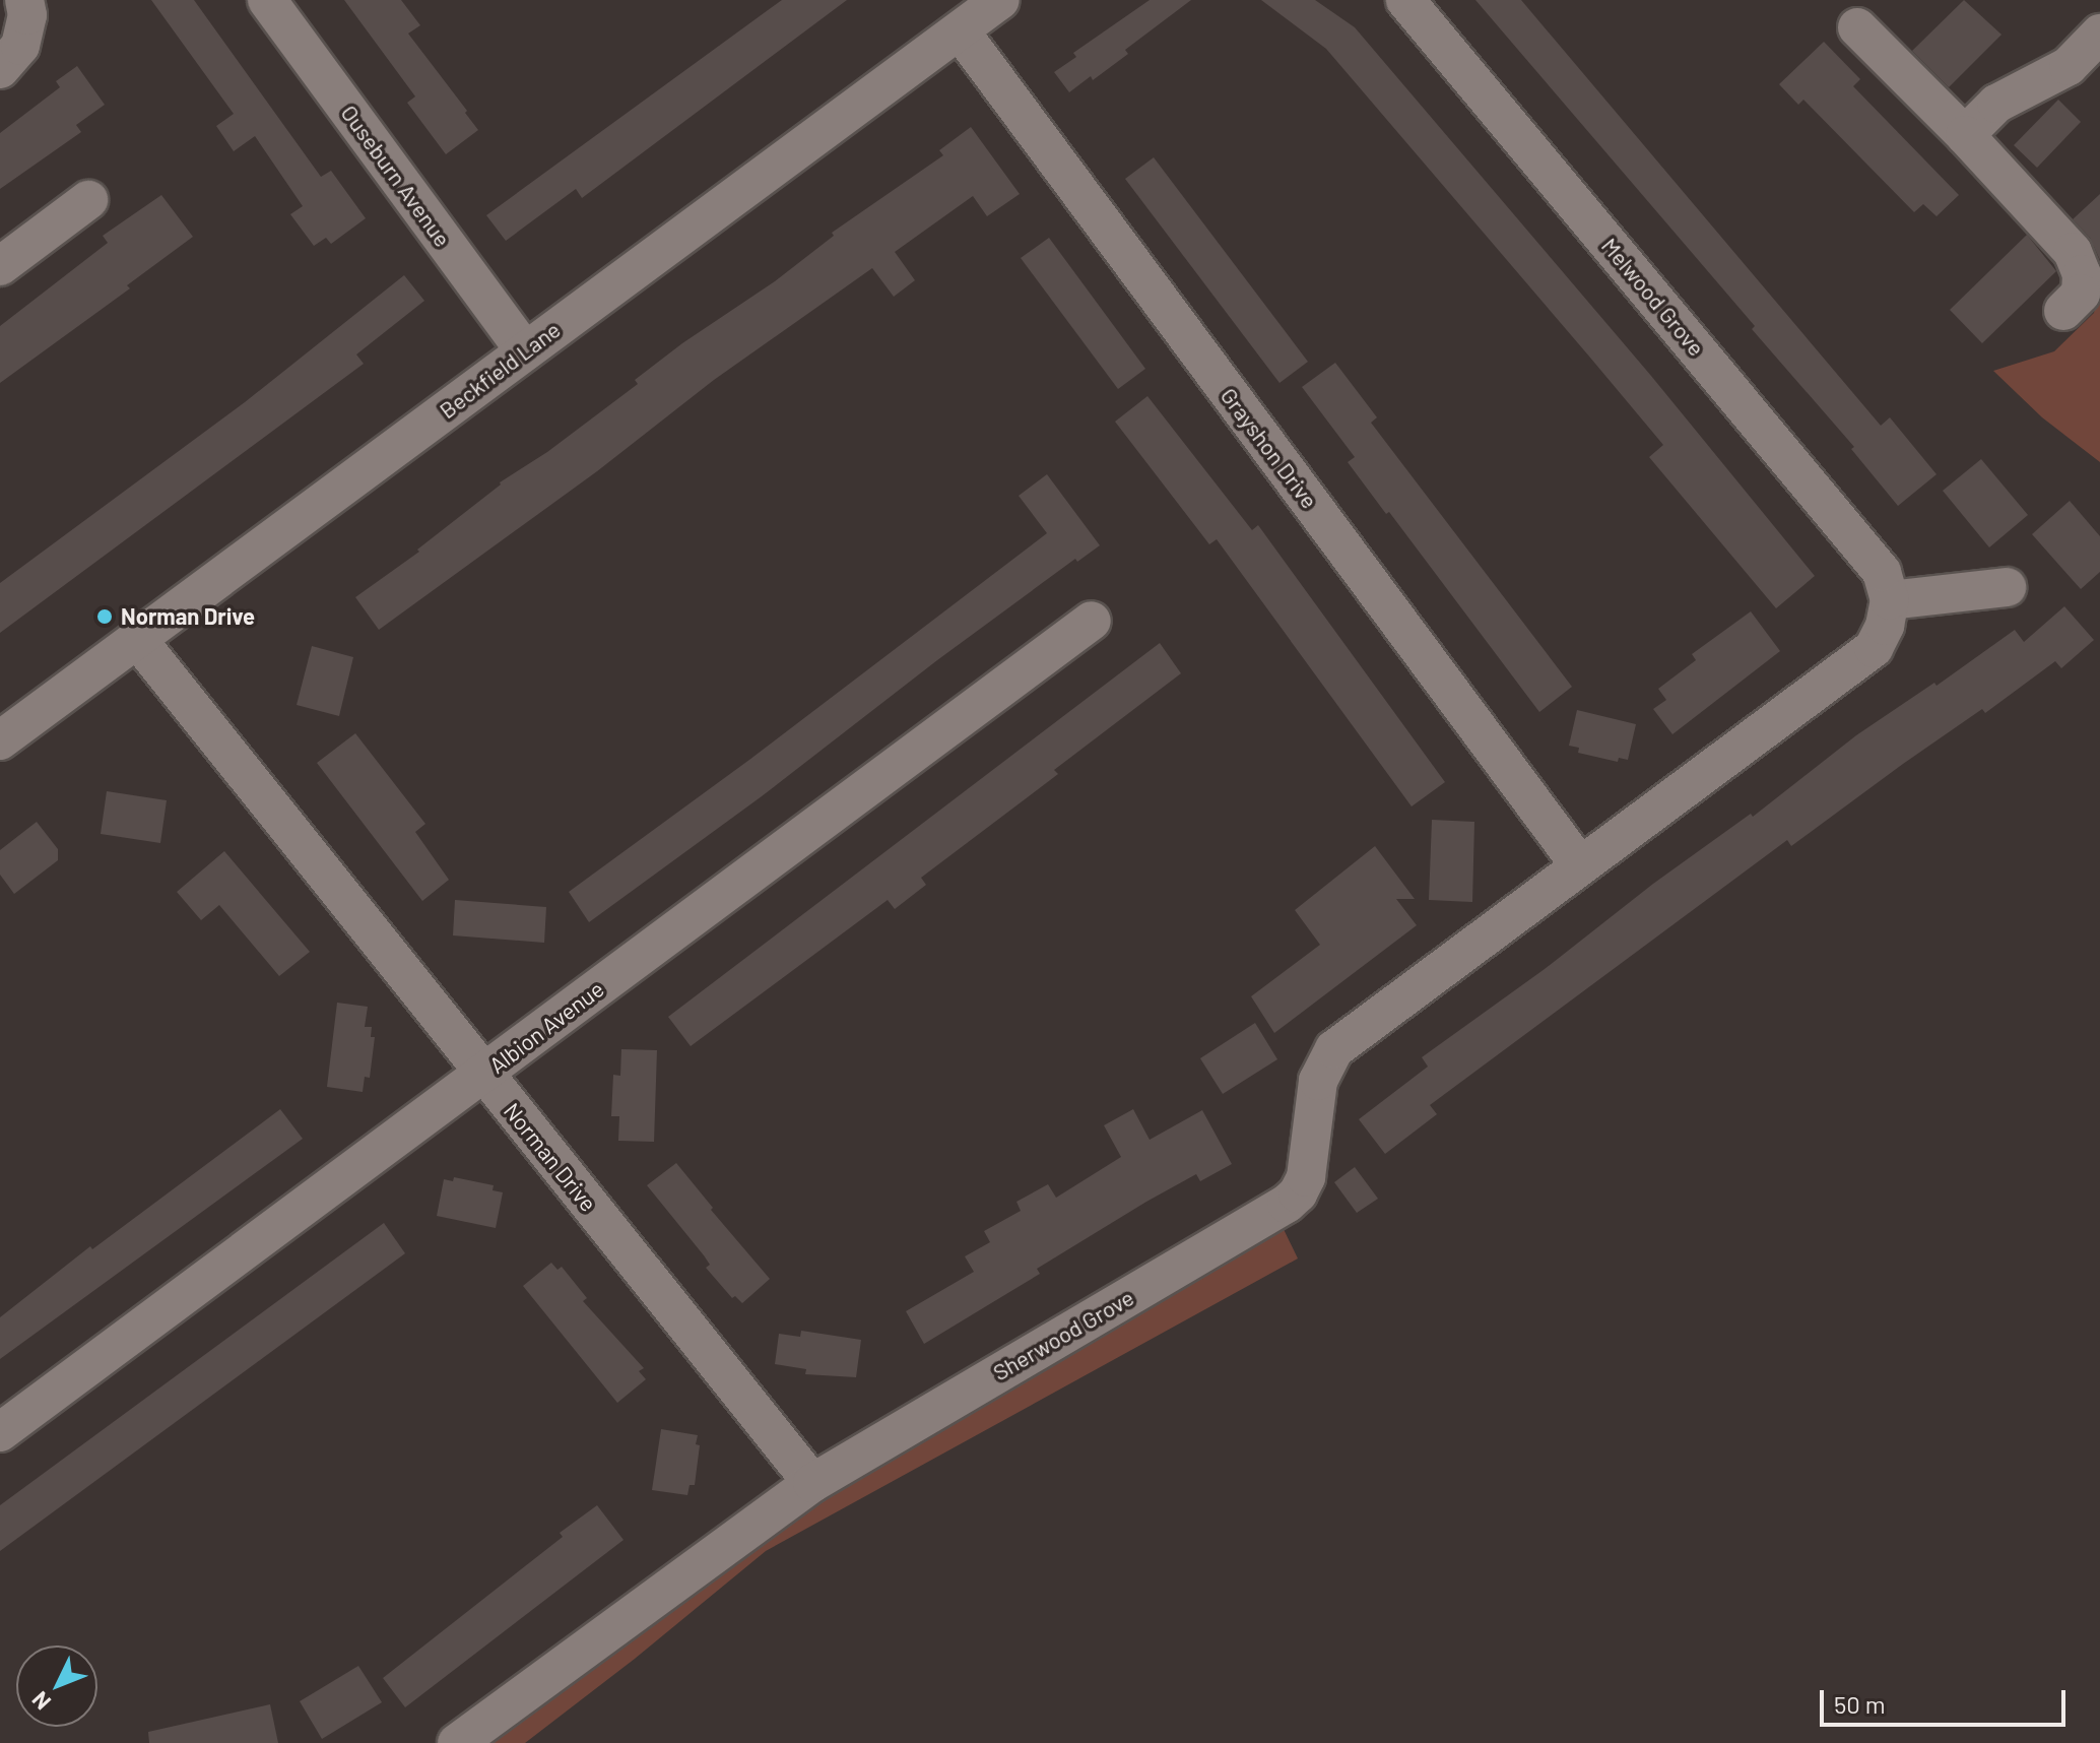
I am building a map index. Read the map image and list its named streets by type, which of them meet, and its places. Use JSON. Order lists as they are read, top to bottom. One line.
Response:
{"streets":{"street":["Ouseburn Avenue","Melwood Grove","Beckfield Lane","Grayshon Drive","Albion Avenue","Norman Drive","Sherwood Grove"]},"crossings":[["Ouseburn Avenue","Beckfield Lane"],["Beckfield Lane","Grayshon Drive"],["Beckfield Lane","Norman Drive"],["Grayshon Drive","Sherwood Grove"],["Albion Avenue","Norman Drive"],["Norman Drive","Sherwood Grove"]],"places":["Norman Drive"],"scale_bar":"50 m","north":"bottom left"}
